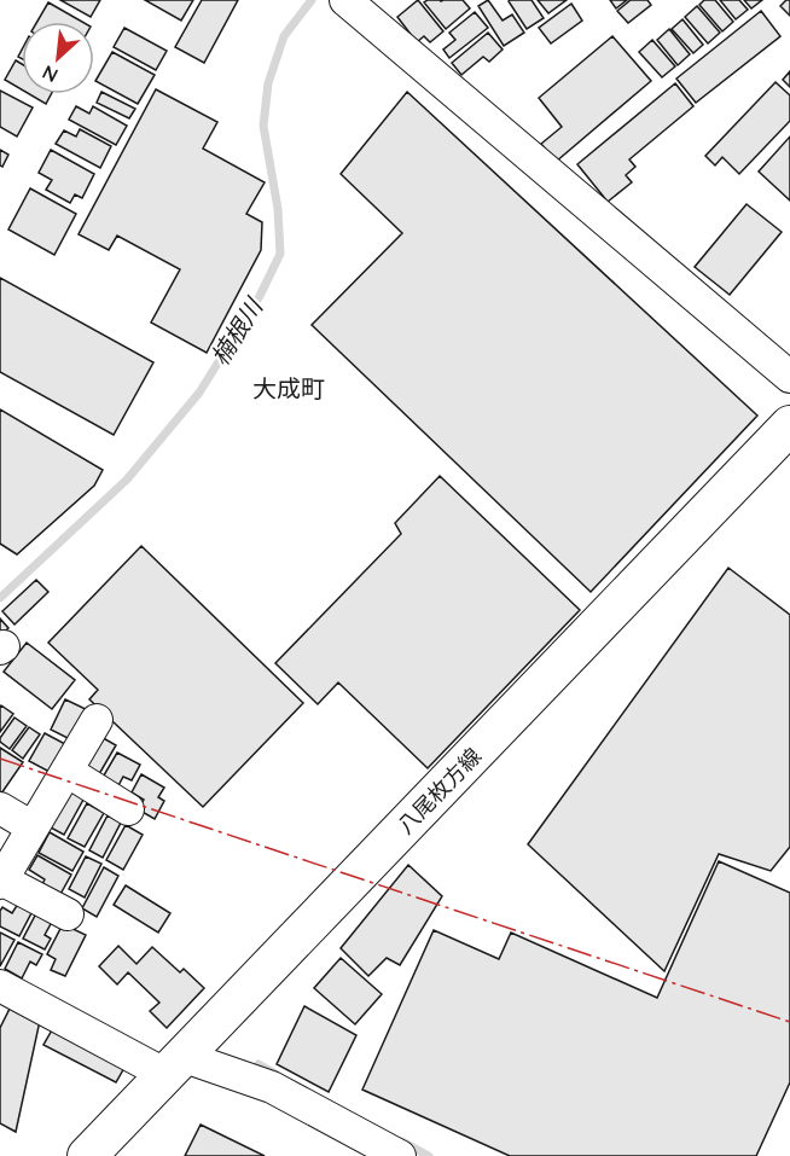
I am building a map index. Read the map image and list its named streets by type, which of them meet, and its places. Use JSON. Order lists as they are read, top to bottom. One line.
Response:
{"streets":{"main road":["八尾枚方線"]},"districts":["大成町"],"water":["楠根川"],"north":"bottom left"}
